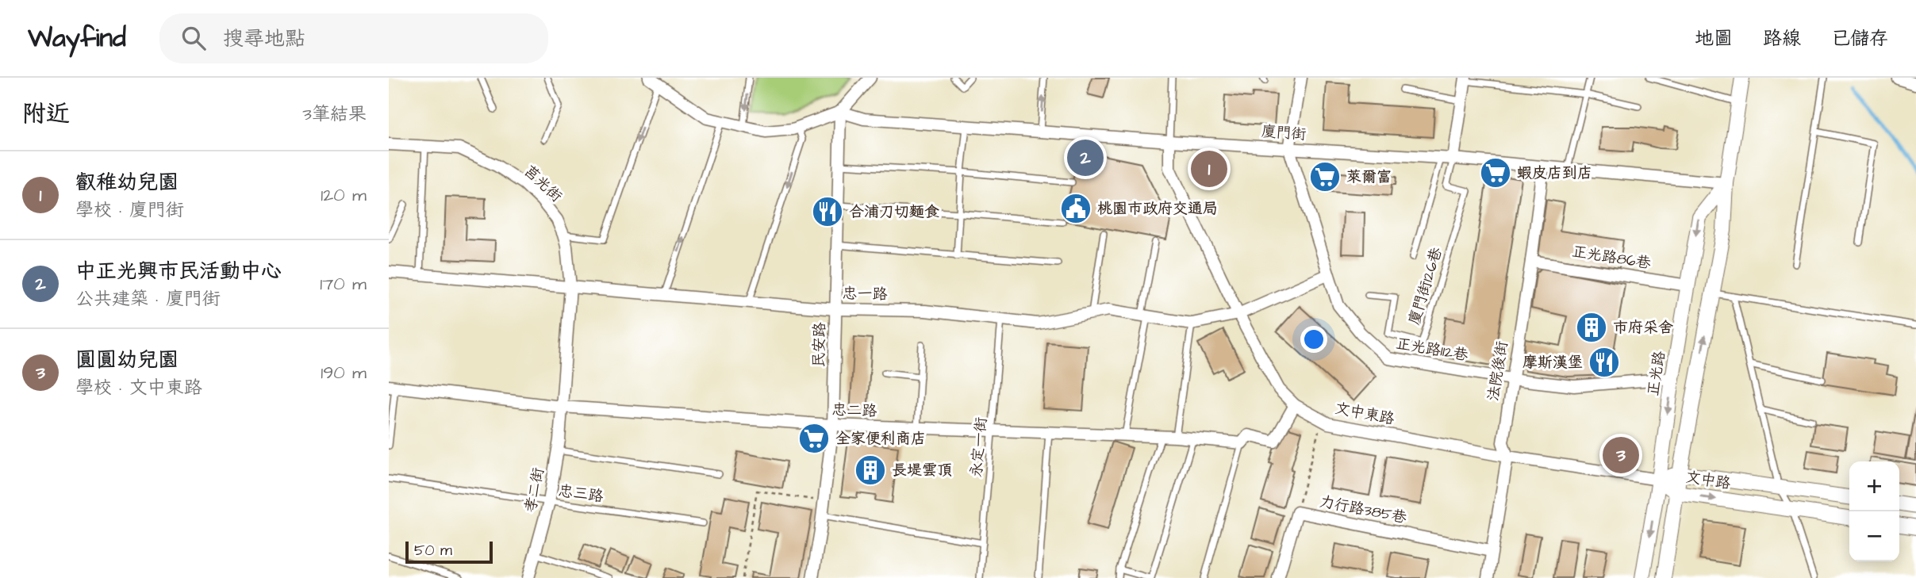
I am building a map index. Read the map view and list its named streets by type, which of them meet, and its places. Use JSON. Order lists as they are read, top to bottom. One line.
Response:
{"streets":{"street":["廈門街","莒光街","正光路86巷","忠一路","民安路","正光路112巷","法院後街","正光路","忠二路","文中東路","文中路","孝二街","力行路385巷"],"lane":["廈門街126巷","永定一街","忠三路"]},"crossings":[["廈門街","廈門街126巷"],["廈門街","民安路"],["廈門街","正光路112巷"],["廈門街","法院後街"],["廈門街","正光路"],["廈門街","文中東路"],["莒光街","忠一路"],["莒光街","忠二路"],["莒光街","孝二街"],["正光路86巷","法院後街"],["正光路86巷","正光路"],["忠一路","民安路"],["忠一路","正光路112巷"],["忠一路","文中東路"],["忠一路","永定一街"],["民安路","忠二路"],["正光路112巷","法院後街"],["正光路112巷","正光路"],["法院後街","文中東路"],["法院後街","力行路385巷"],["正光路","文中東路"],["正光路","文中路"],["忠二路","文中東路"],["忠二路","永定一街"],["忠二路","孝二街"],["文中東路","文中路"],["孝二街","忠三路"]],"places":{"supermarket":["蝦皮店到店","萊爾富","全家便利商店"],"public building":["桃園市政府交通局"],"restaurant":["合浦刀切麵食","摩斯漢堡"],"building":["市府采舍","長堤雲頂"]},"scale_bar":"50 m","page":{"header":"Wayfind","search":"搜尋地點","nav":["地圖","路線","已儲存"],"heading":["附近","3筆結果"],"pins":["2","1","3"],"list":[{"mark":"1","name":"叡稚幼兒園","note":"學校 · 廈門街","value":"120 m"},{"mark":"2","name":"中正光興市民活動中心","note":"公共建築 · 廈門街","value":"170 m"},{"mark":"3","name":"圓圓幼兒園","note":"學校 · 文中東路","value":"190 m"}],"map_buttons":["+","−"],"scale":"50 m"}}
